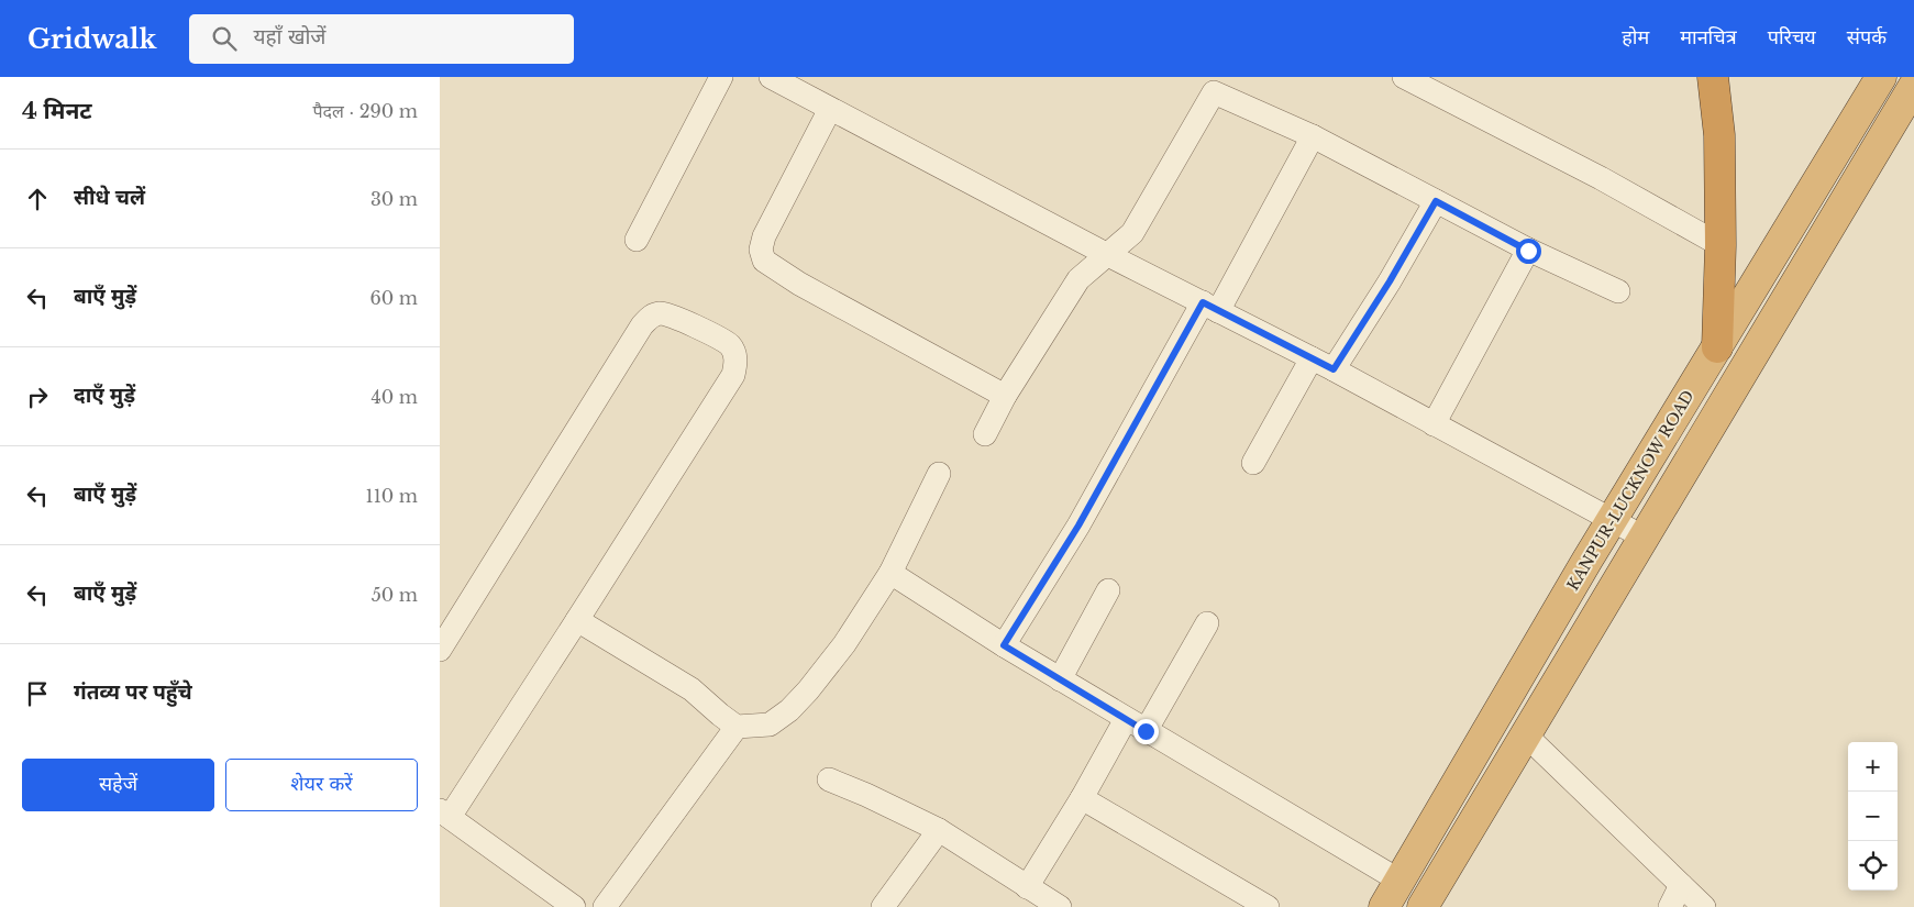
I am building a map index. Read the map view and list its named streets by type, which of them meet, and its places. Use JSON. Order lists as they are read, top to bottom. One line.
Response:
{"streets":{"highway":["KANPUR-LUCKNOW ROAD"]},"page":{"header":"Gridwalk","search":"यहाँ खोजें","nav":["होम","मानचित्र","परिचय","संपर्क"],"heading":["4 मिनट","पैदल · 290 m"],"list":[["सीधे चलें","30 m"],["बाएँ मुड़ें","60 m"],["दाएँ मुड़ें","40 m"],["बाएँ मुड़ें","110 m"],["बाएँ मुड़ें","50 m"],"गंतव्य पर पहुँचे"],"buttons":["सहेजें","शेयर करें"],"map_buttons":["+","−"]}}
